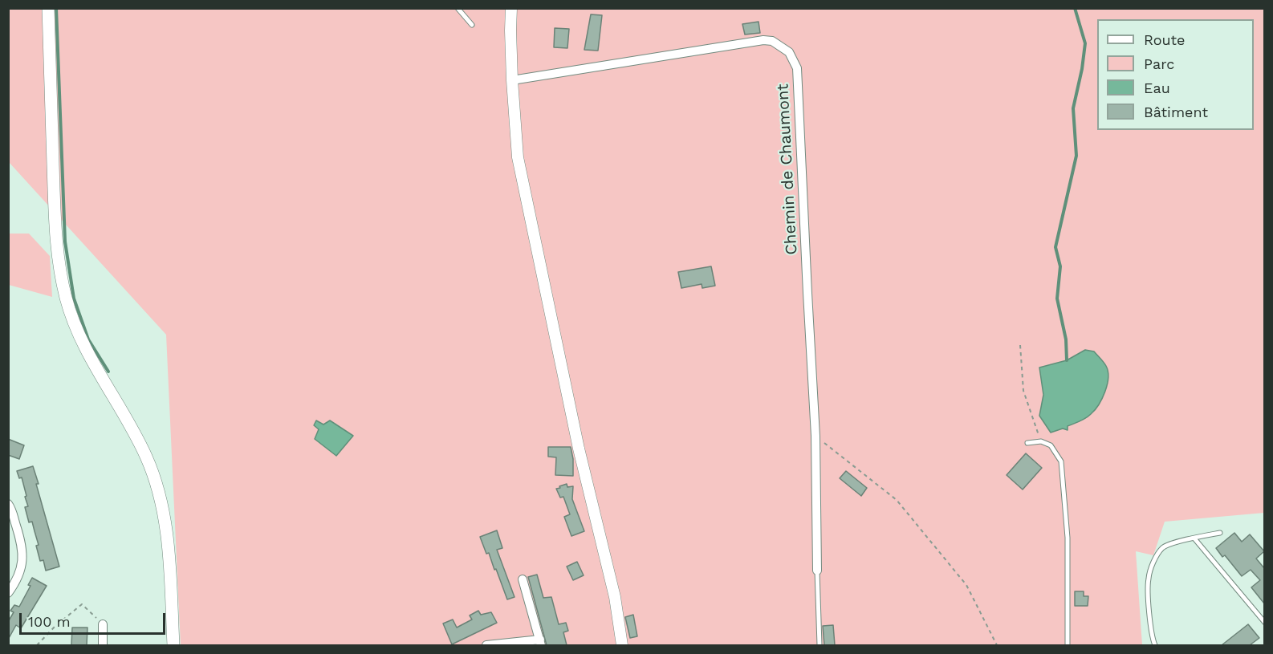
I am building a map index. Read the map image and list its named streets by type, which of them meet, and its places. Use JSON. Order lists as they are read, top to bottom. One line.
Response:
{"streets":{"street":["Chemin de Chaumont"]},"legend":["Route","Parc","Eau","Bâtiment"],"scale_bar":"100 m"}
